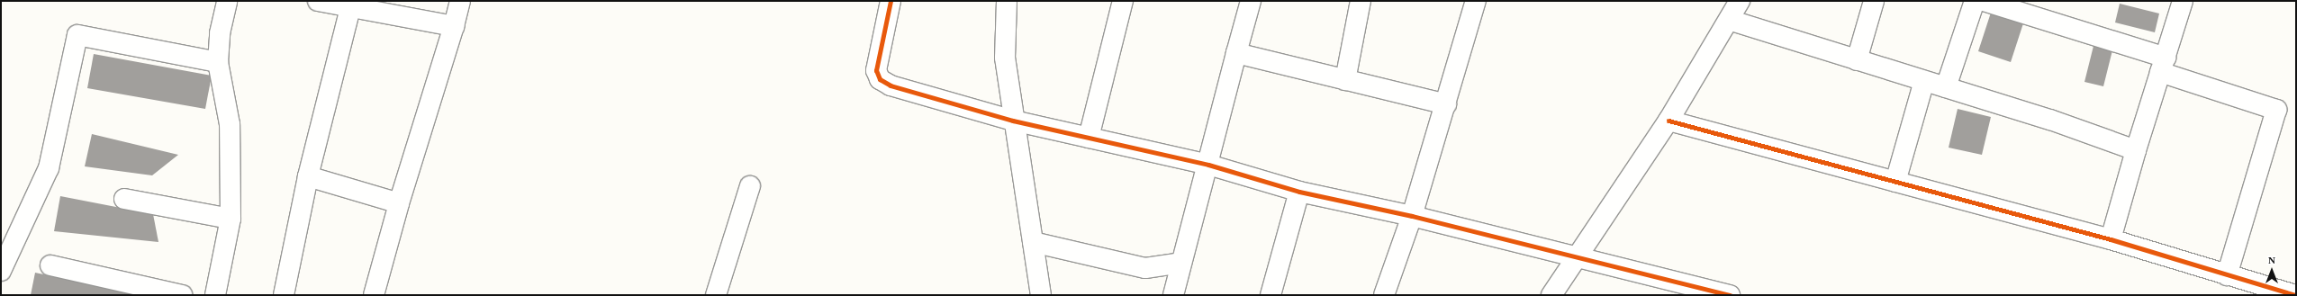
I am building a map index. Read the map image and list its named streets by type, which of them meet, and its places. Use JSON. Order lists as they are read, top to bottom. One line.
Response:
{"north":"top"}
